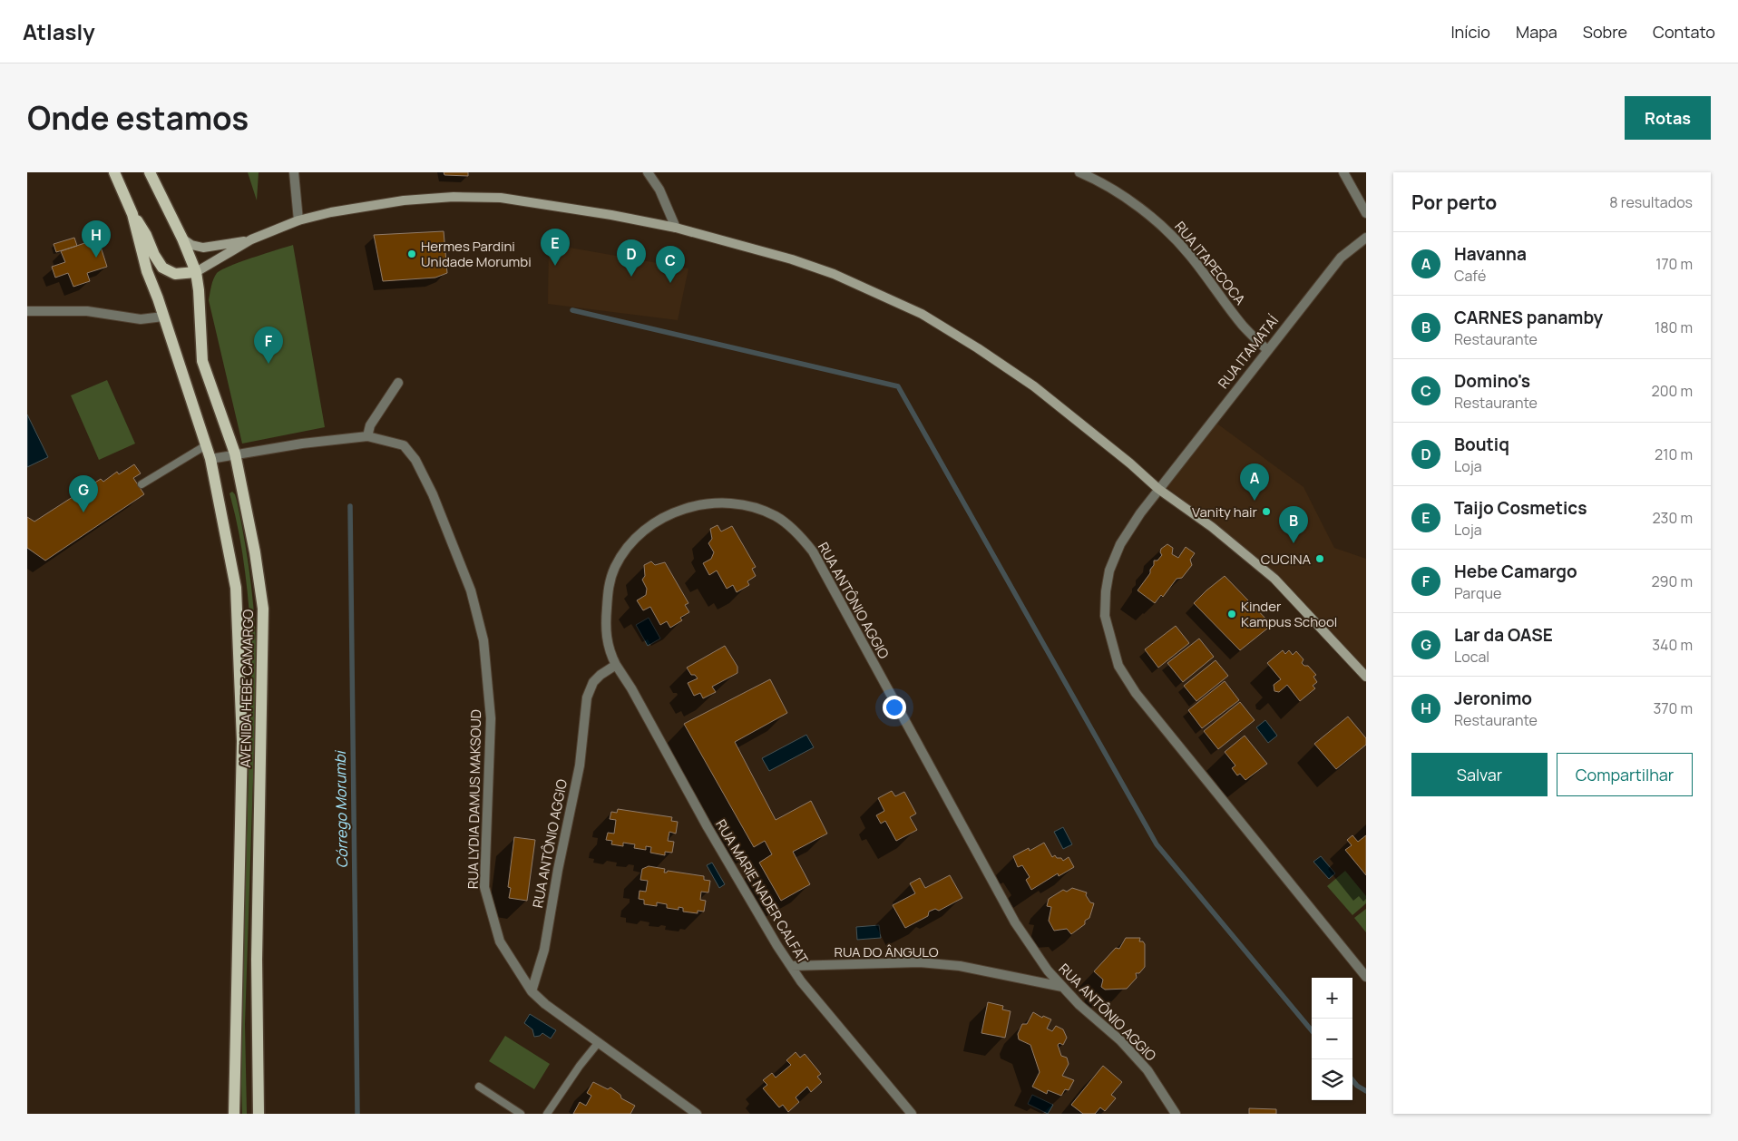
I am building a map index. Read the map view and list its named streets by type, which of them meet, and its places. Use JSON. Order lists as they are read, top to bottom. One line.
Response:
{"streets":{"main road":["AVENIDA HEBE CAMARGO"],"street":["RUA ITAPECOCA","RUA ITAMATAÍ","RUA ANTÔNIO AGGIO","RUA LYDIA DAMUS MAKSOUD","RUA MARIE NADER CALFAT","RUA DO ÂNGULO"]},"crossings":[["RUA ITAPECOCA","RUA ITAMATAÍ"],["RUA ANTÔNIO AGGIO","RUA LYDIA DAMUS MAKSOUD"],["RUA ANTÔNIO AGGIO","RUA MARIE NADER CALFAT"],["RUA ANTÔNIO AGGIO","RUA DO ÂNGULO"],["AVENIDA HEBE CAMARGO","RUA LYDIA DAMUS MAKSOUD"],["RUA MARIE NADER CALFAT","RUA DO ÂNGULO"]],"water":["Córrego Morumbi"],"places":["Hermes Pardini Unidade Morumbi","Vanity hair","CUCINA","Kinder Kampus School"],"page":{"header":"Atlasly","nav":["Início","Mapa","Sobre","Contato"],"title":"Onde estamos","buttons":["Rotas",["Salvar","Compartilhar"]],"heading":["Por perto","8 resultados"],"pins":["H","E","D","C","F","A","G","B"],"list":[{"mark":"A","name":"Havanna","note":"Café","value":"170 m"},{"mark":"B","name":"CARNES panamby","note":"Restaurante","value":"180 m"},{"mark":"C","name":"Domino's","note":"Restaurante","value":"200 m"},{"mark":"D","name":"Boutiq","note":"Loja","value":"210 m"},{"mark":"E","name":"Taijo Cosmetics","note":"Loja","value":"230 m"},{"mark":"F","name":"Hebe Camargo","note":"Parque","value":"290 m"},{"mark":"G","name":"Lar da OASE","note":"Local","value":"340 m"},{"mark":"H","name":"Jeronimo","note":"Restaurante","value":"370 m"}],"map_buttons":["+","−"]}}
